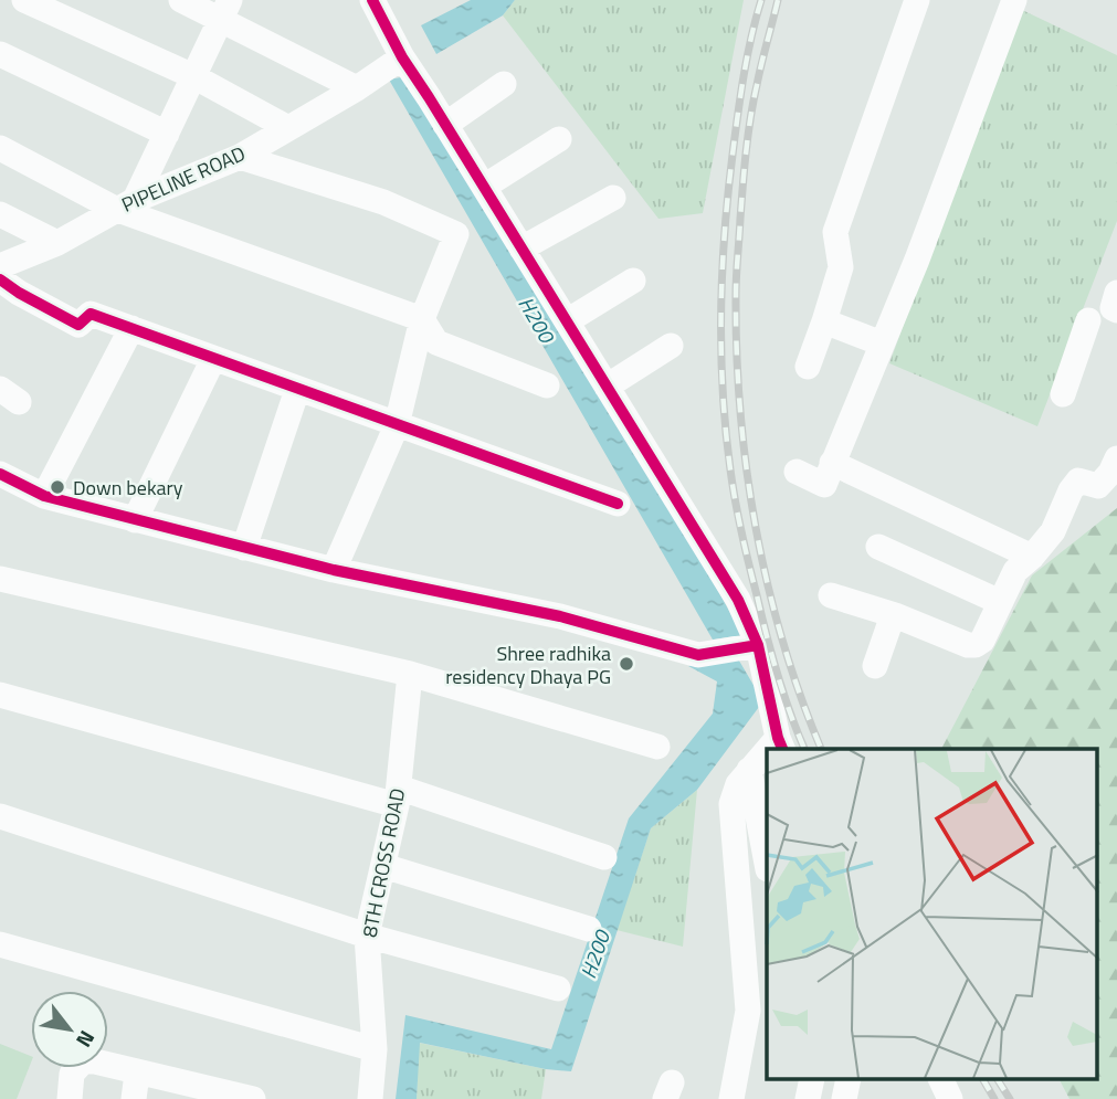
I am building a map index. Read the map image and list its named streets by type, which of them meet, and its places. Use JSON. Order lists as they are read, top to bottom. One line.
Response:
{"streets":{"street":["PIPELINE ROAD","8TH CROSS ROAD"]},"water":["H200"],"places":["Down bekary","Shree radhika residency Dhaya PG"],"north":"bottom right"}
